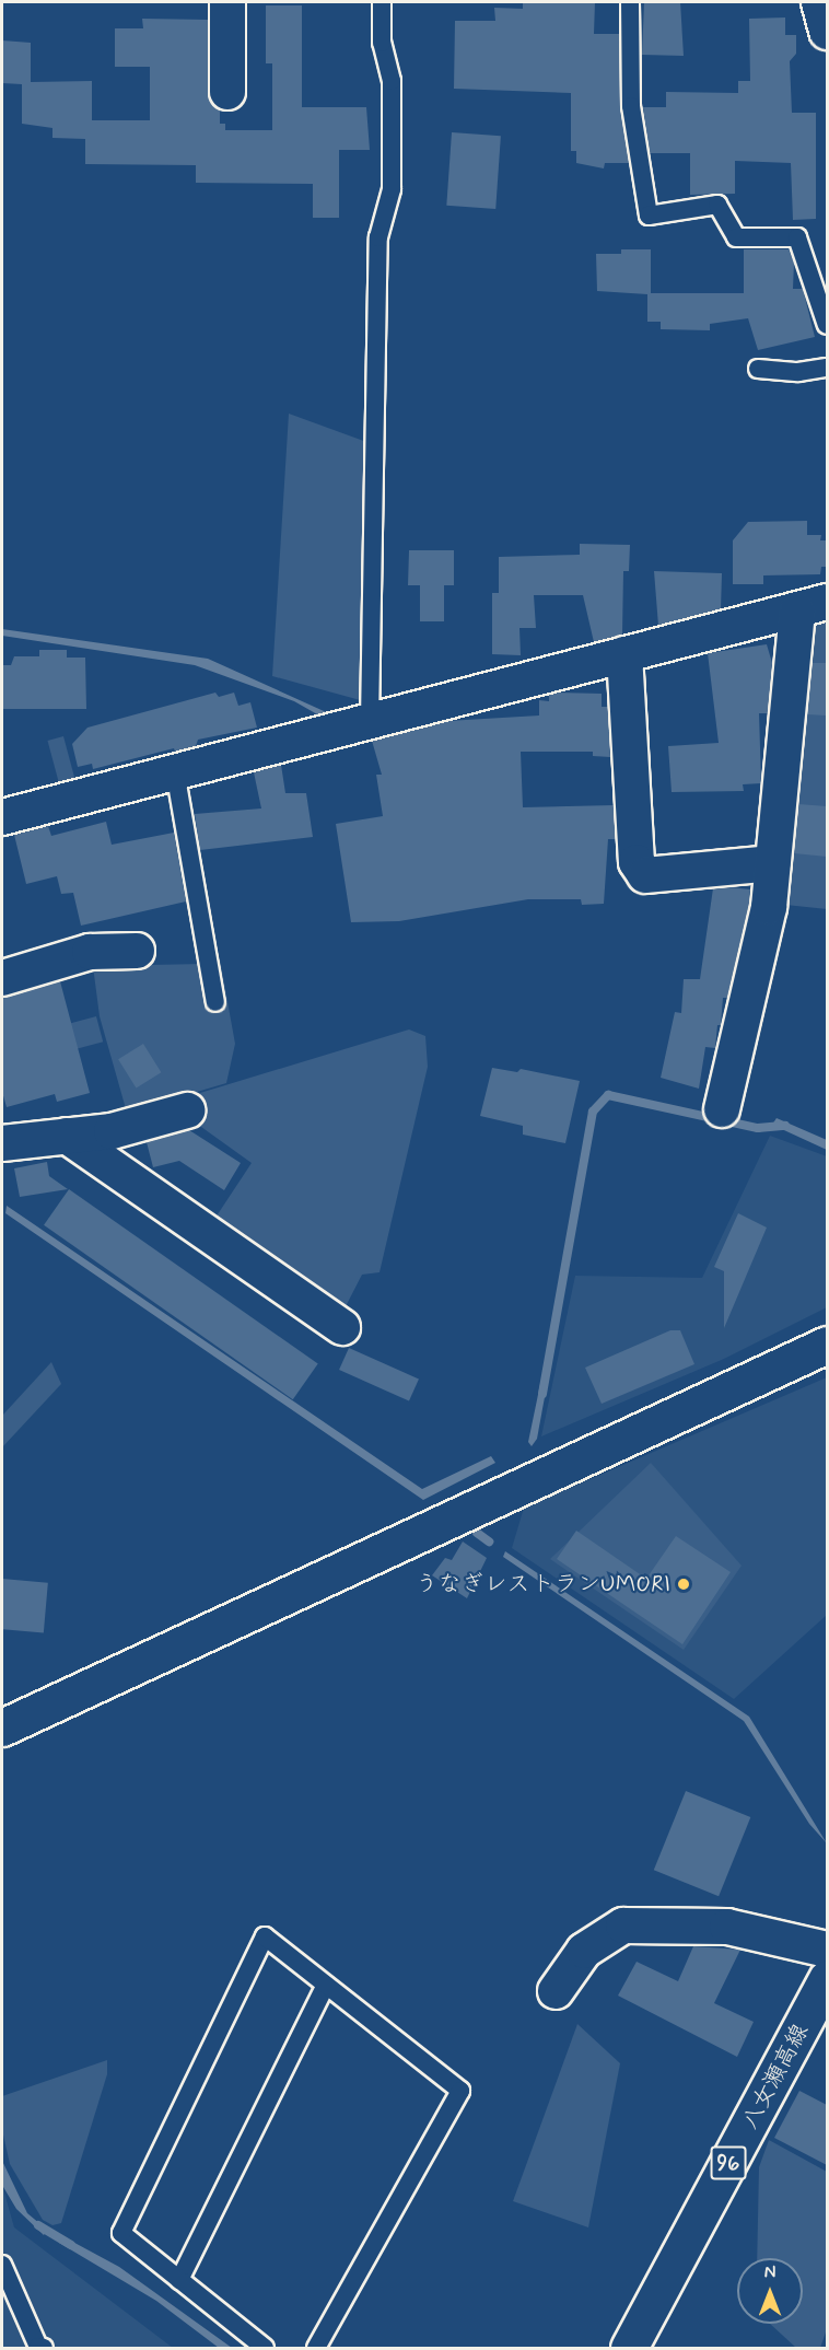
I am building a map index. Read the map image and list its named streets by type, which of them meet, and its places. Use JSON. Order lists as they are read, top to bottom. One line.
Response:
{"streets":{"street":["八女瀬高線","96"]},"places":["うなぎレストランUMORI"],"north":"top"}
